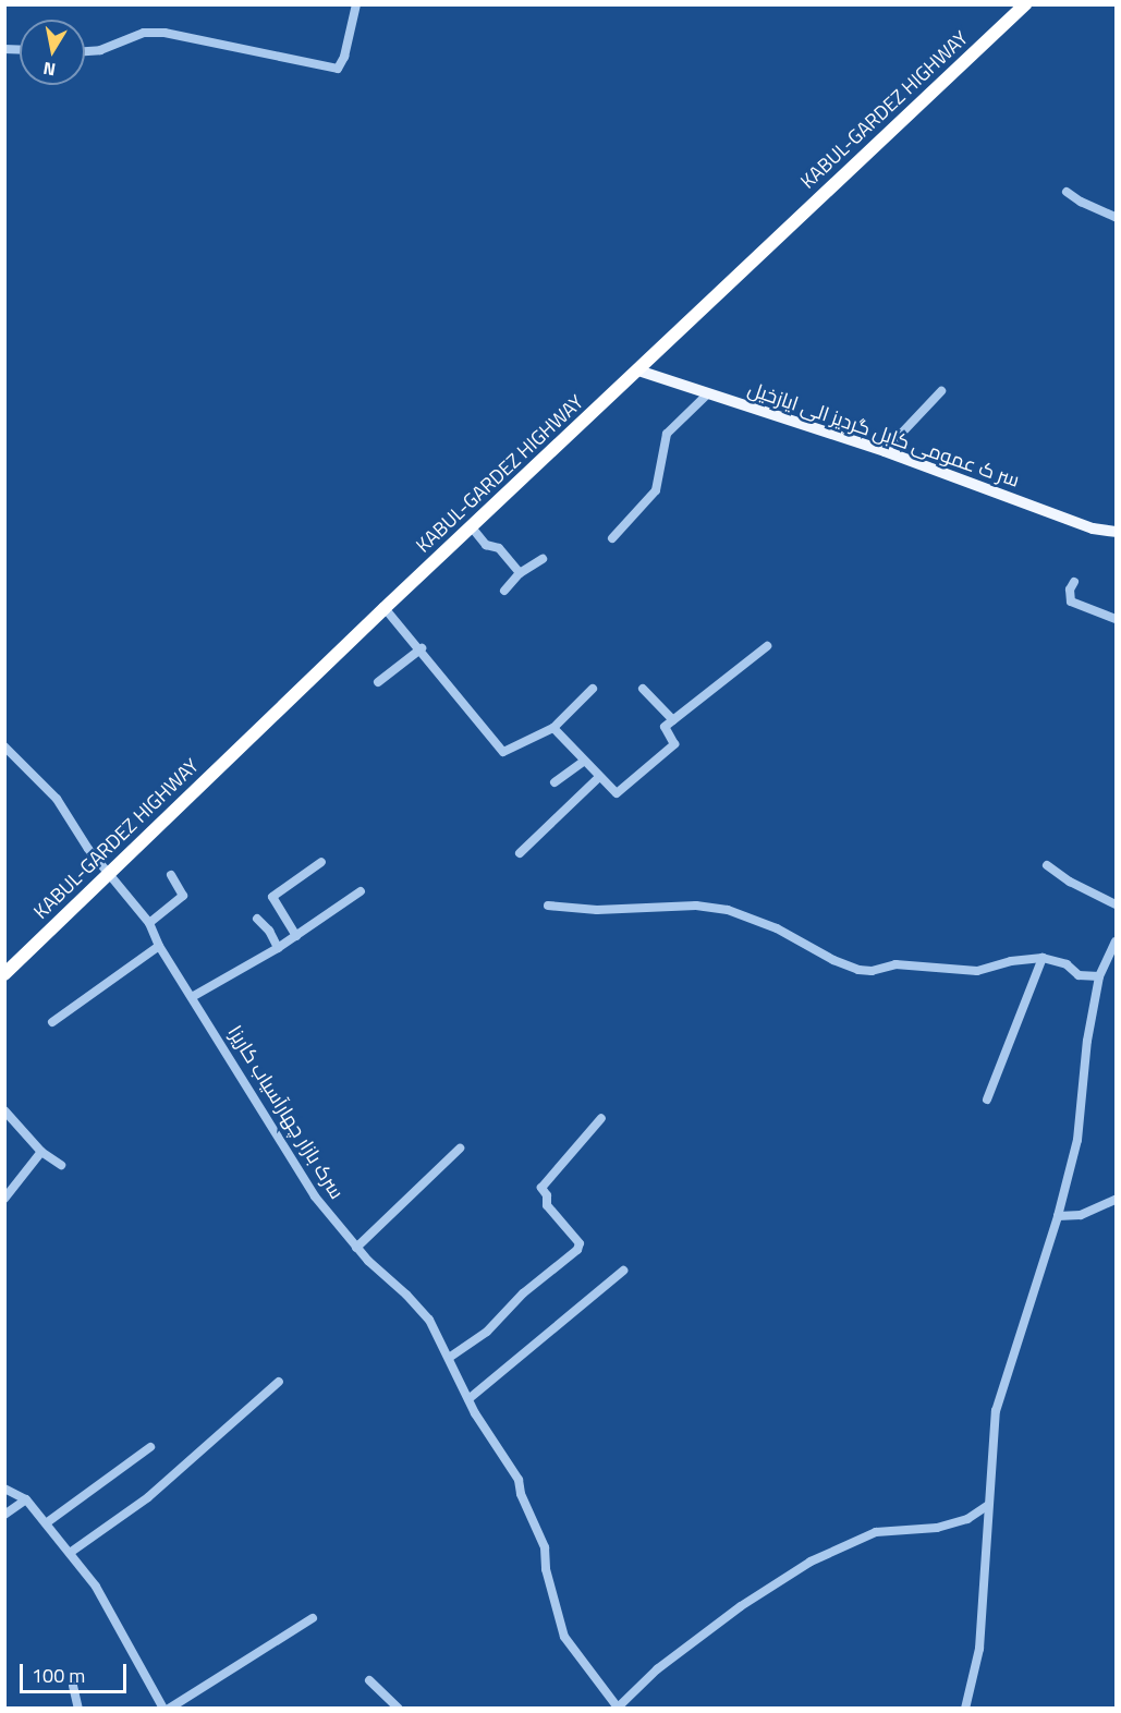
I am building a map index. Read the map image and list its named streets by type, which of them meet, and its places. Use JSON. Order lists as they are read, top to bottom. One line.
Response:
{"streets":{"highway":["KABUL-GARDEZ HIGHWAY"],"main road":["سر ک عمومی کابل گردیز الی ایازخیل"],"street":["سرک بازار چهارآسیاب کاریزا"]},"crossings":[["KABUL-GARDEZ HIGHWAY","سر ک عمومی کابل گردیز الی ایازخیل"],["KABUL-GARDEZ HIGHWAY","سرک بازار چهارآسیاب کاریزا"]],"scale_bar":"100 m","north":"bottom"}
